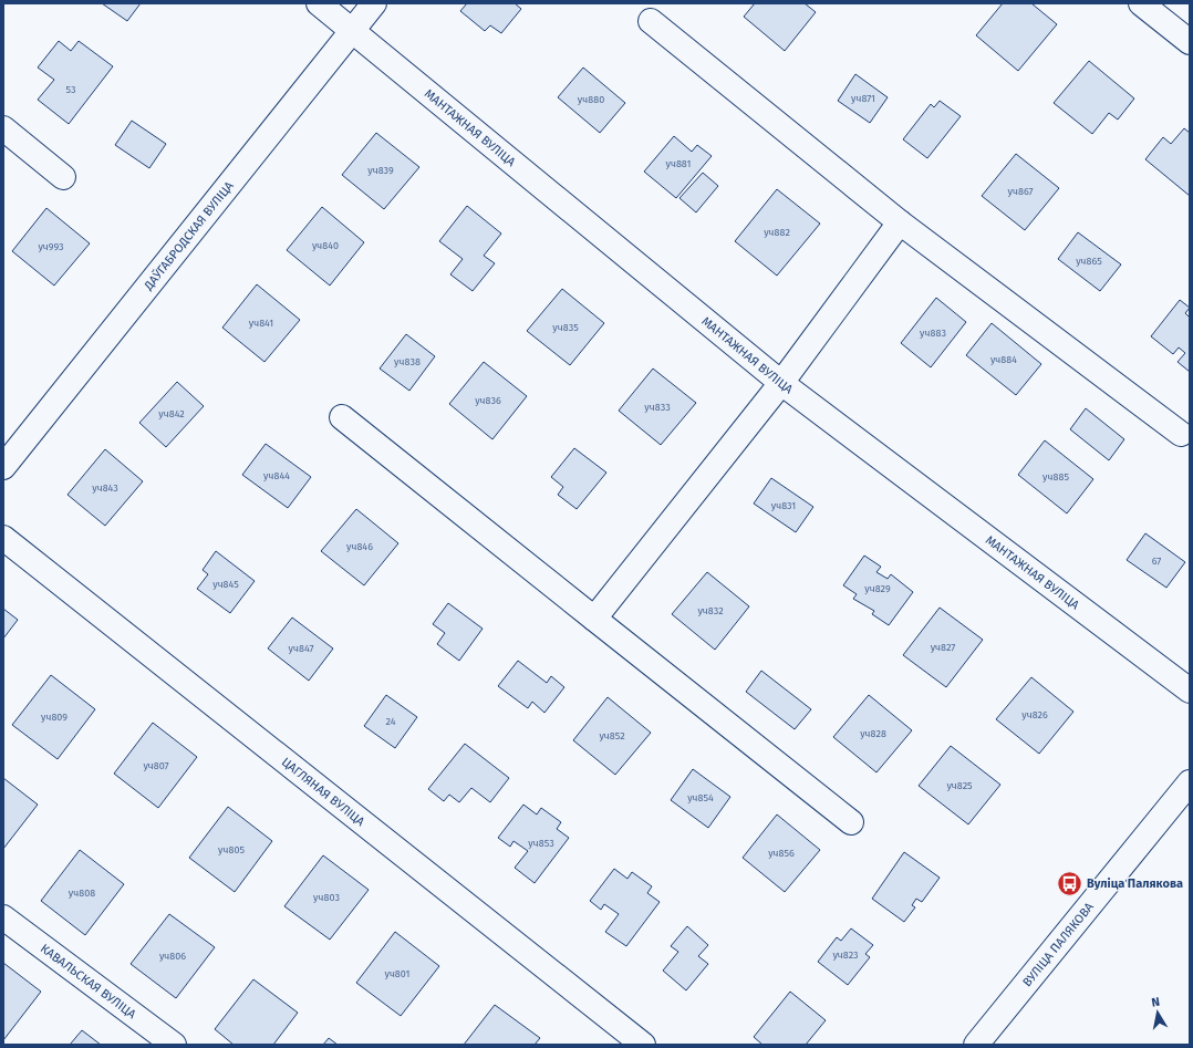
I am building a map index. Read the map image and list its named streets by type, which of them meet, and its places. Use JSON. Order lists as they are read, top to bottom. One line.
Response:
{"streets":{"street":["МАНТАЖНАЯ ВУЛІЦА","ДАЎГАБРОДСКАЯ ВУЛІЦА","ЦАГЛЯНАЯ ВУЛІЦА","ВУЛІЦА ПАЛЯКОВА","КАВАЛЬСКАЯ ВУЛІЦА"]},"crossings":[["МАНТАЖНАЯ ВУЛІЦА","ДАЎГАБРОДСКАЯ ВУЛІЦА"]],"places":{"bus stop":["Вуліца Палякова"]},"house_numbers":["53","уч871","уч880","уч881","уч839","уч867","уч882","уч840","уч993","уч865","уч841","уч835","уч883","уч884","уч838","уч836","уч833","уч842","уч844","уч885","уч843","уч831","уч846","67","уч845","уч829","уч832","уч827","уч847","уч826","уч809","24","уч828","уч852","уч807","уч825","уч854","уч853","уч805","уч856","уч808","уч803","уч823","уч806","уч801"],"north":"top"}
